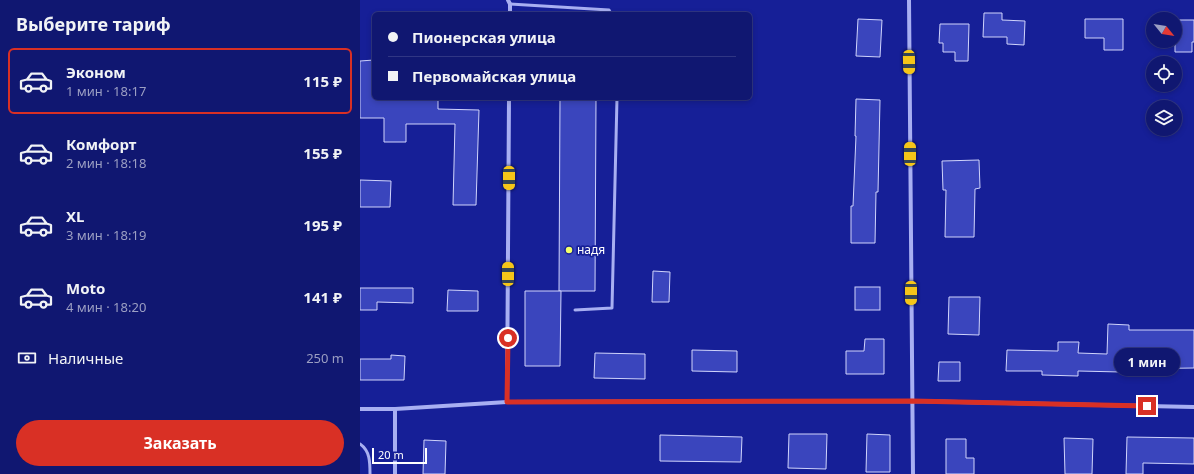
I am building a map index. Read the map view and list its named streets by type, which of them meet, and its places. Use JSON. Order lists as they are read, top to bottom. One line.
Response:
{"places":["надя"],"scale_bar":"20 m","north":"bottom right","page":{"heading":"Выберите тариф","banner":["Пионерская улица","Первомайская улица"],"list":[{"name":"Эконом","note":"1 мин · 18:17","value":"115 ₽"},{"name":"Комфорт","note":"2 мин · 18:18","value":"155 ₽"},{"name":"XL","note":"3 мин · 18:19","value":"195 ₽"},{"name":"Moto","note":"4 мин · 18:20","value":"141 ₽"}],"pay":["Наличные","250 m"],"bubble":"1 мин","buttons":"Заказать","scale":"20 m"}}
